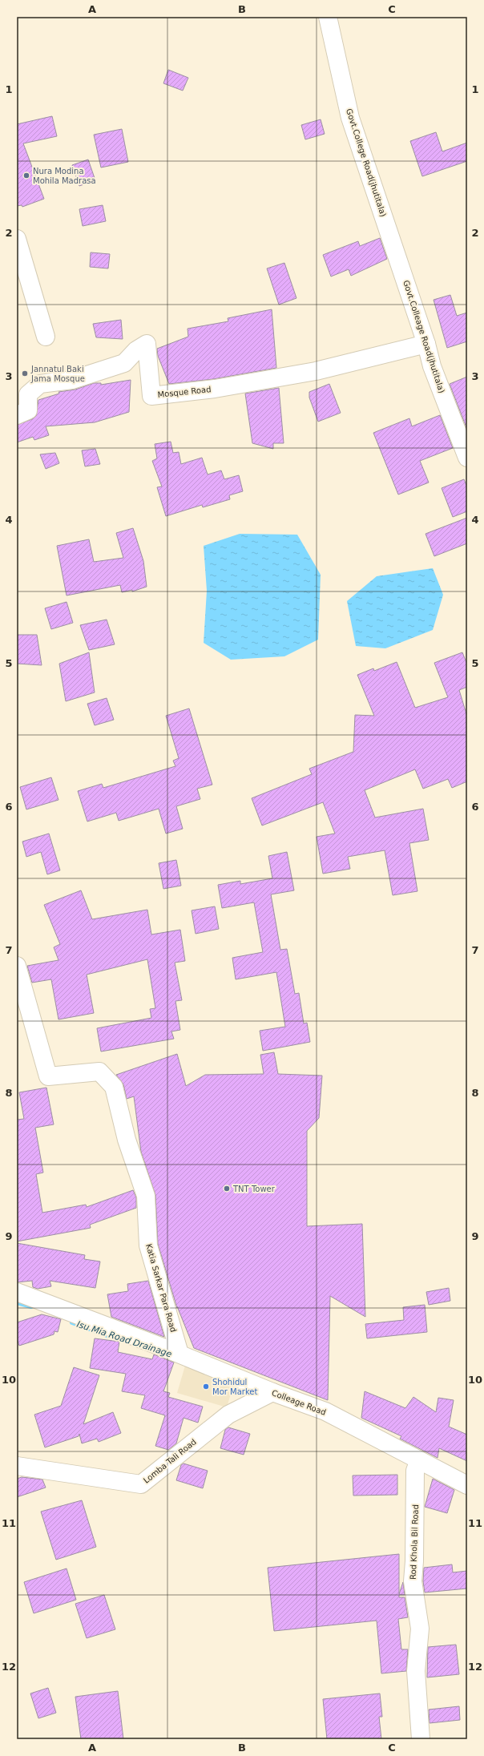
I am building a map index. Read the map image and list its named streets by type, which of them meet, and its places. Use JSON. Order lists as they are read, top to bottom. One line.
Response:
{"streets":{"street":["Govt.College Road(jhutitala)","Govt.Colleage Road(jhutitala)","Mosque Road","Katia Sarkar Para Road","Colleage Road","Lomba Tali Road","Rod Khola Bil Road"]},"crossings":[["Govt.College Road(jhutitala)","Govt.Colleage Road(jhutitala)"],["Govt.Colleage Road(jhutitala)","Mosque Road"],["Katia Sarkar Para Road","Colleage Road"],["Colleage Road","Lomba Tali Road"],["Colleage Road","Rod Khola Bil Road"]],"water":["Isu Mia Road Drainage"],"places":["Nura Modina Mohila Madrasa","Jannatul Baki Jama Mosque","TNT Tower","Shohidul Mor Market"],"grid":{"columns":["A","B","C"],"rows":["1","2","3","4","5","6","7","8","9","10","11","12"]}}
